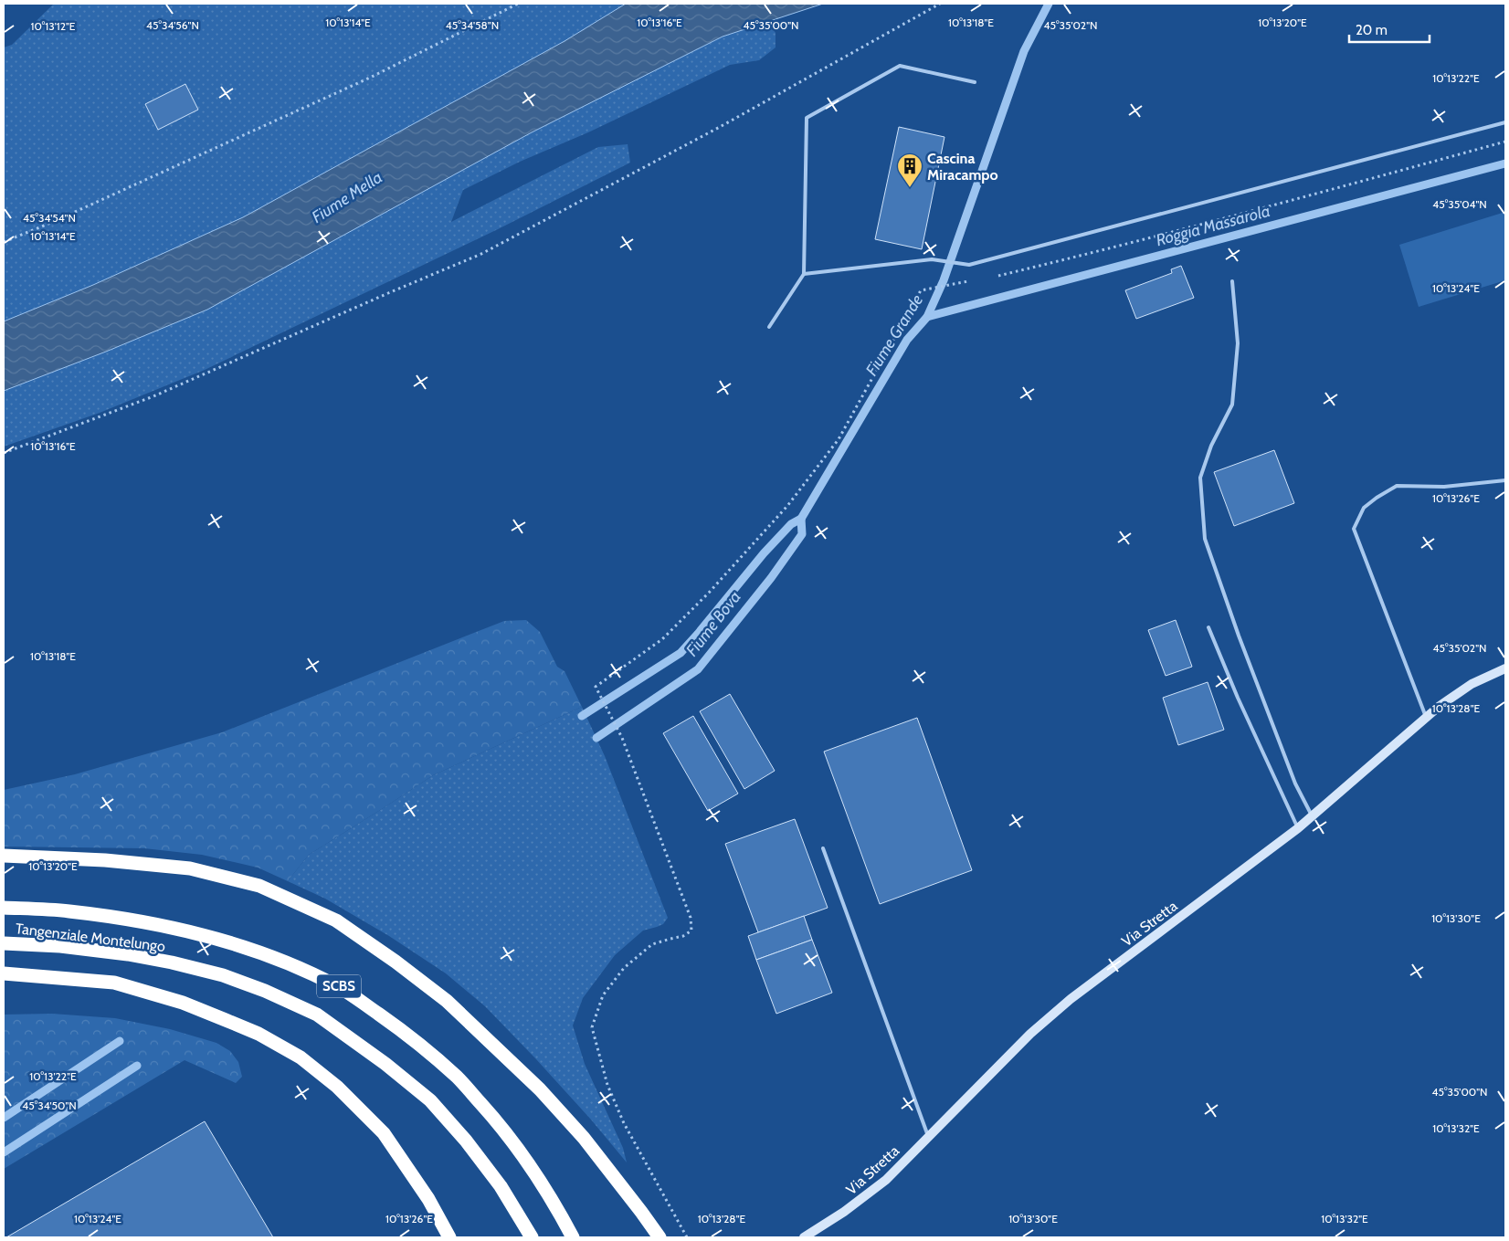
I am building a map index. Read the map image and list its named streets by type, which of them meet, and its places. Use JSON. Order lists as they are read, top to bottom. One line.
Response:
{"streets":{"highway":["Tangenziale Montelungo","SCBS"],"street":["Via Stretta"]},"water":["Fiume Mella","Roggia Massarola","Fiume Grande","Fiume Bova"],"places":{"building":["Cascina Miracampo"]},"scale_bar":"20 m","coordinates":["10°13'14\"E","10°13'16\"E","10°13'18\"E","10°13'20\"E","45°34'56\"N","45°34'58\"N","45°35'00\"N","45°35'02\"N","10°13'12\"E","10°13'22\"E","45°35'04\"N","45°34'54\"N","10°13'24\"E","10°13'26\"E","10°13'28\"E","10°13'30\"E","45°34'50\"N","10°13'32\"E"]}
